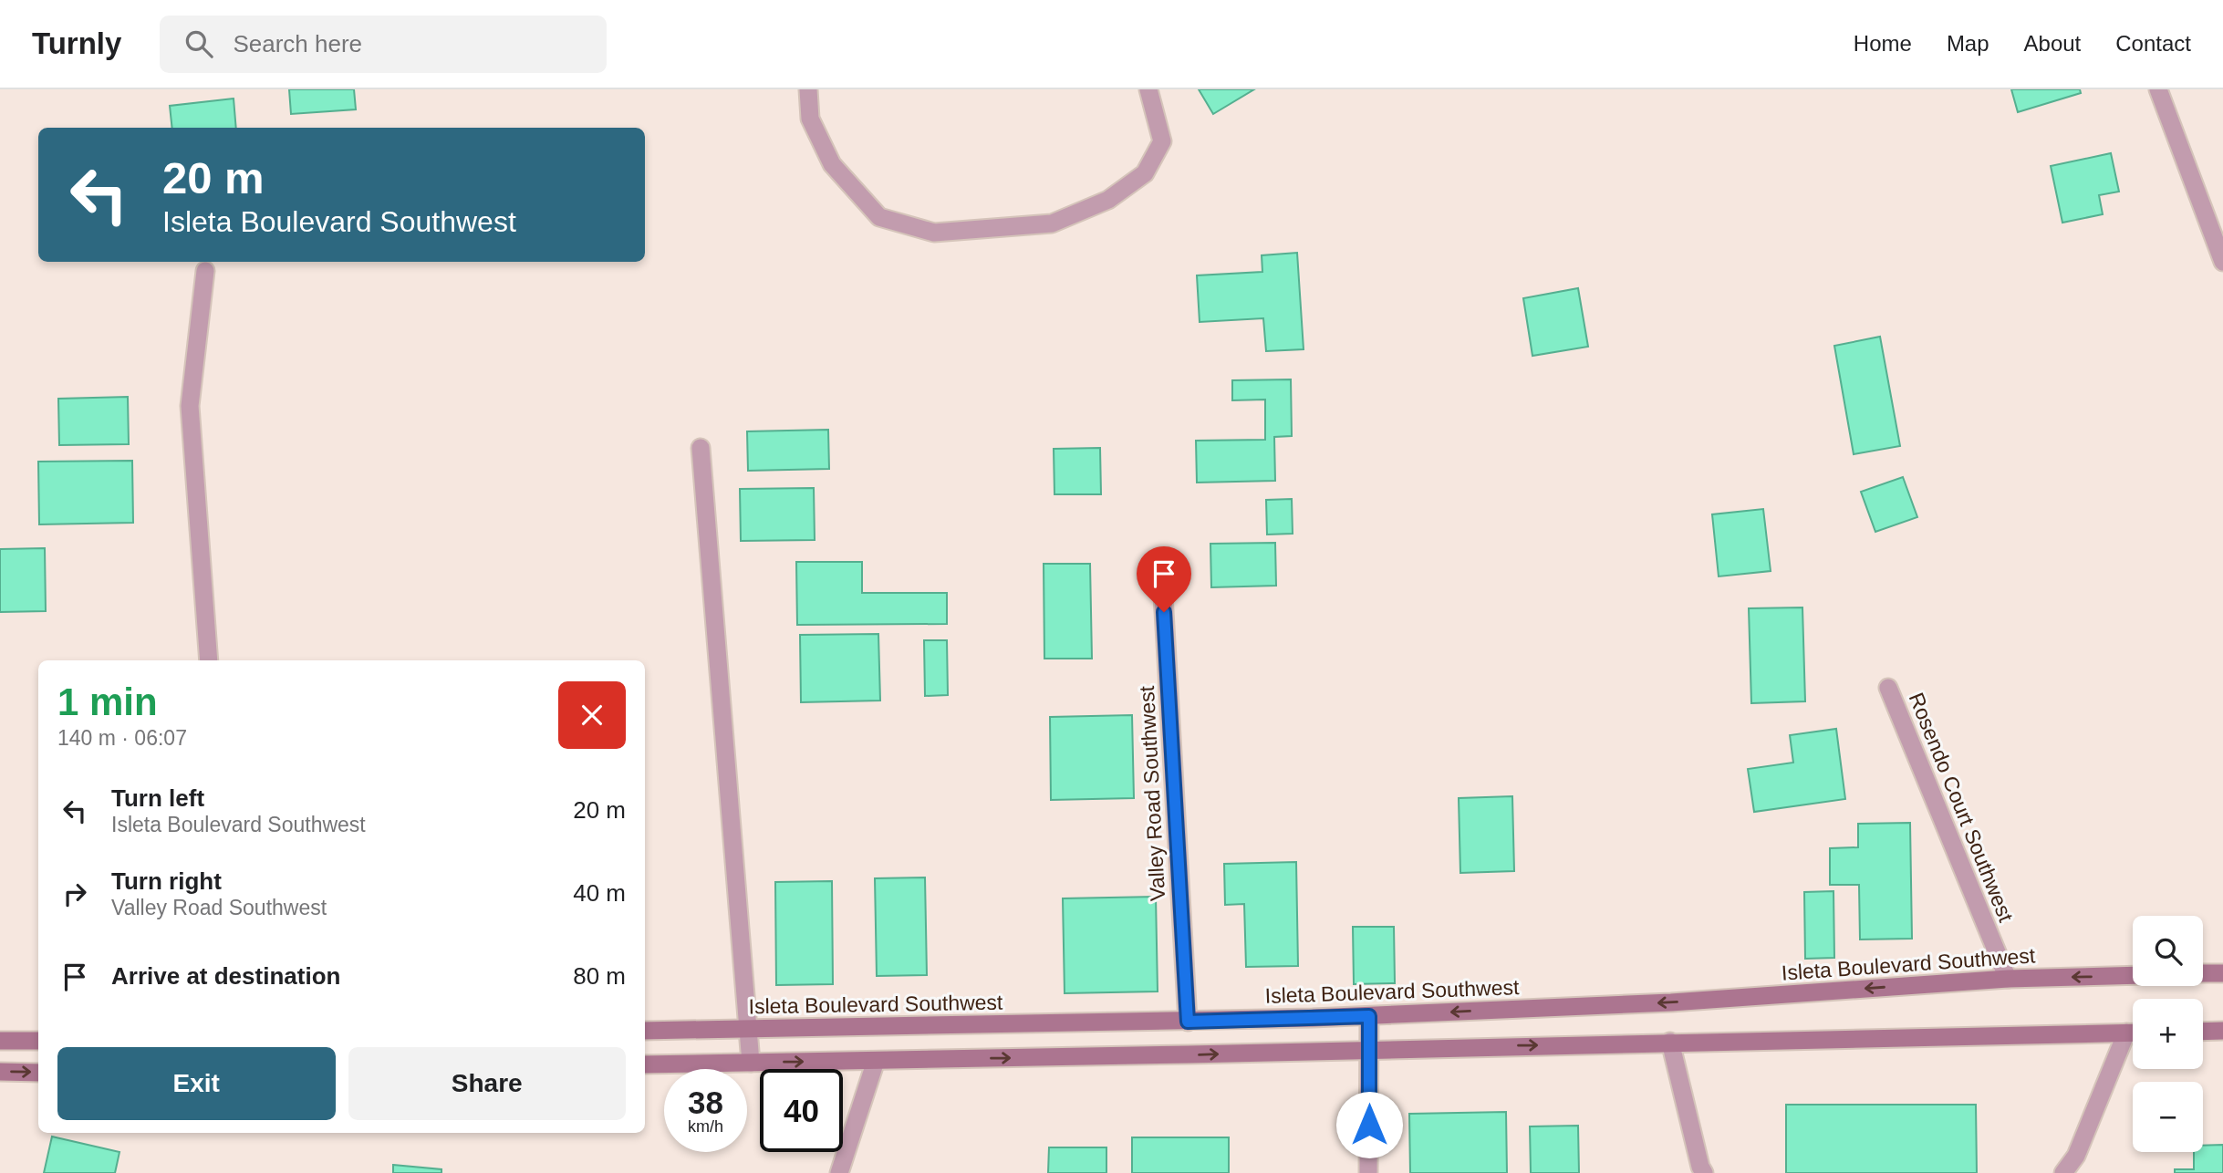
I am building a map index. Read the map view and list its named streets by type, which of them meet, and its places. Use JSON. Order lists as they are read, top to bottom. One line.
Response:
{"streets":{"main road":["Isleta Boulevard Southwest"],"street":["Valley Road Southwest","Rosendo Court Southwest"]},"crossings":[["Valley Road Southwest","Isleta Boulevard Southwest"],["Rosendo Court Southwest","Isleta Boulevard Southwest"]],"page":{"header":"Turnly","search":"Search here","nav":["Home","Map","About","Contact"],"turn":["20 m","Isleta Boulevard Southwest"],"heading":["1 min","140 m · 06:07"],"list":[{"name":"Turn left","note":"Isleta Boulevard Southwest","value":"20 m"},{"name":"Turn right","note":"Valley Road Southwest","value":"40 m"},{"name":"Arrive at destination","value":"80 m"}],"map_buttons":["+","−"],"buttons":["Exit","Share"],"speed":"38 km/h","limit":"40"}}
